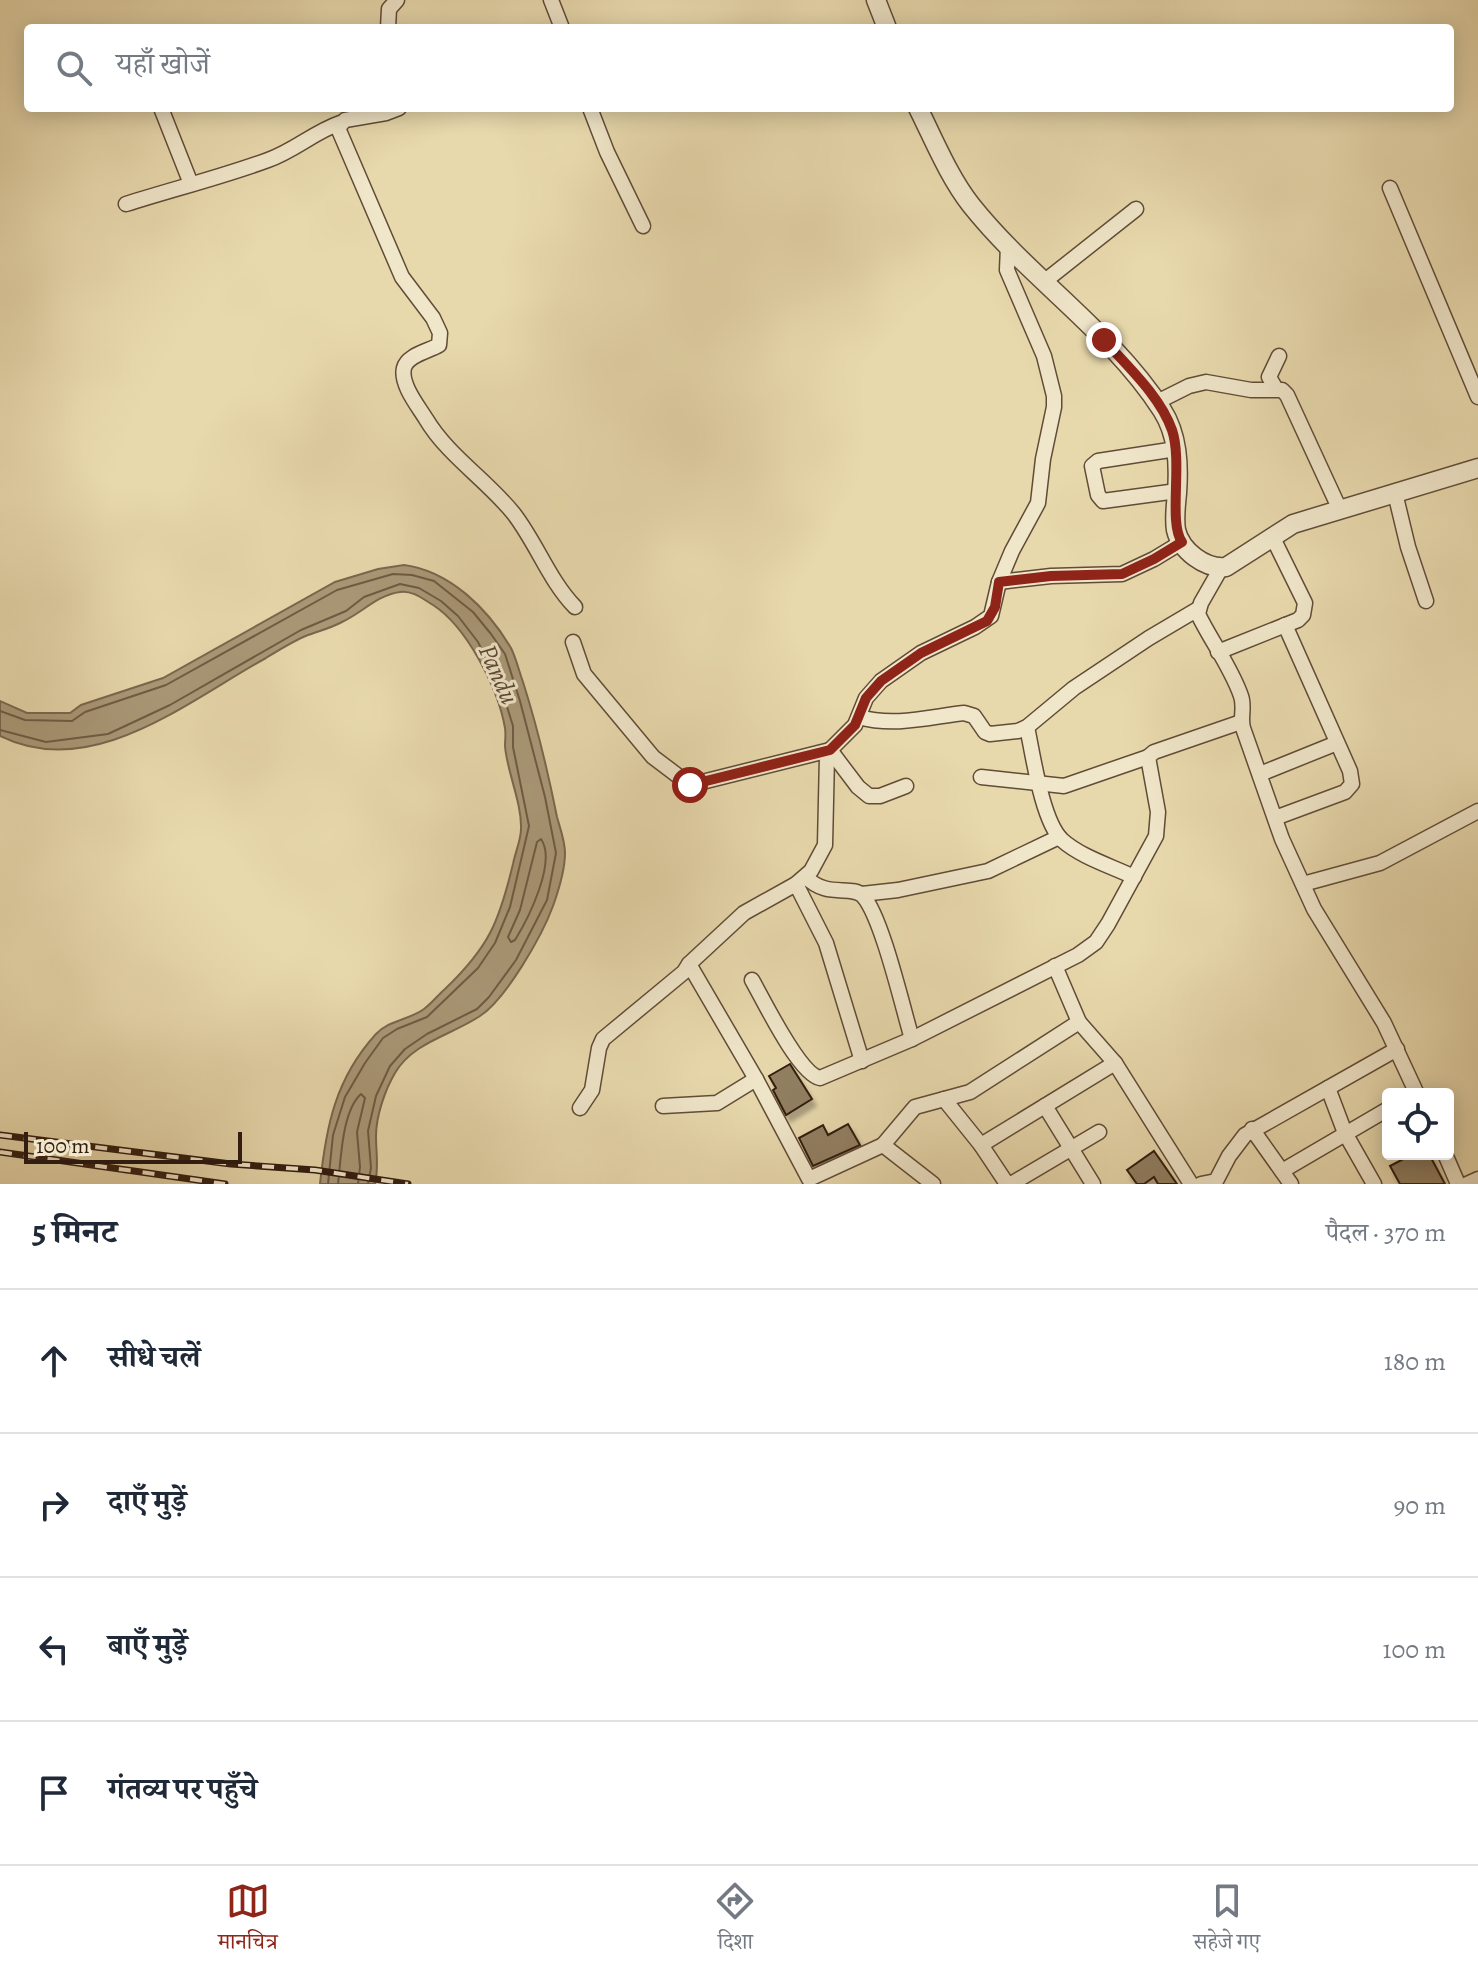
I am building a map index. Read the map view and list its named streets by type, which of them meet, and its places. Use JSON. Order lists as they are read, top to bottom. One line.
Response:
{"water":["Pandu"],"scale_bar":"100 m","page":{"search":"यहाँ खोजें","scale":"100 m","heading":["5 मिनट","पैदल · 370 m"],"list":[["सीधे चलें","180 m"],["दाएँ मुड़ें","90 m"],["बाएँ मुड़ें","100 m"],"गंतव्य पर पहुँचे"],"nav":["मानचित्र","दिशा","सहेजे गए"]}}
